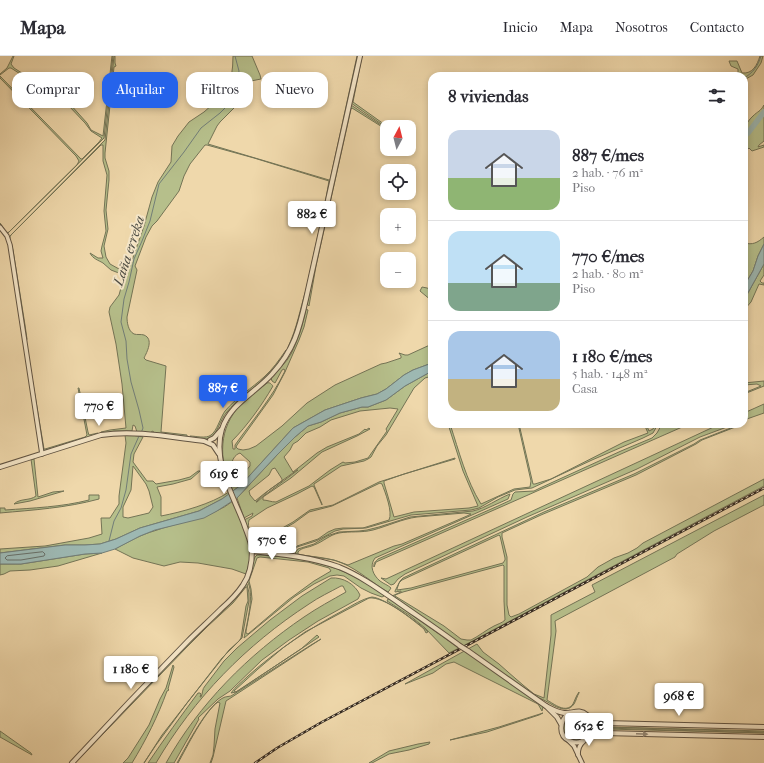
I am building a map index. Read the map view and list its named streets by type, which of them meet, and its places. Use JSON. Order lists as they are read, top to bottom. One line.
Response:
{"water":["Laña erreka"],"north":"top","page":{"header":"Mapa","nav":["Inicio","Mapa","Nosotros","Contacto"],"chip":["Comprar","Alquilar","Filtros","Nuevo"],"heading":"8 viviendas","map_buttons":["+","−"],"list":[{"name":"887 €/mes","note":"2 hab. · 76 m² · Piso"},{"name":"770 €/mes","note":"2 hab. · 80 m² · Piso"},{"name":"1 180 €/mes","note":"5 hab. · 148 m² · Casa"}],"price":["882 €","887 €","770 €","619 €","570 €","1 180 €","968 €","652 €"]}}
